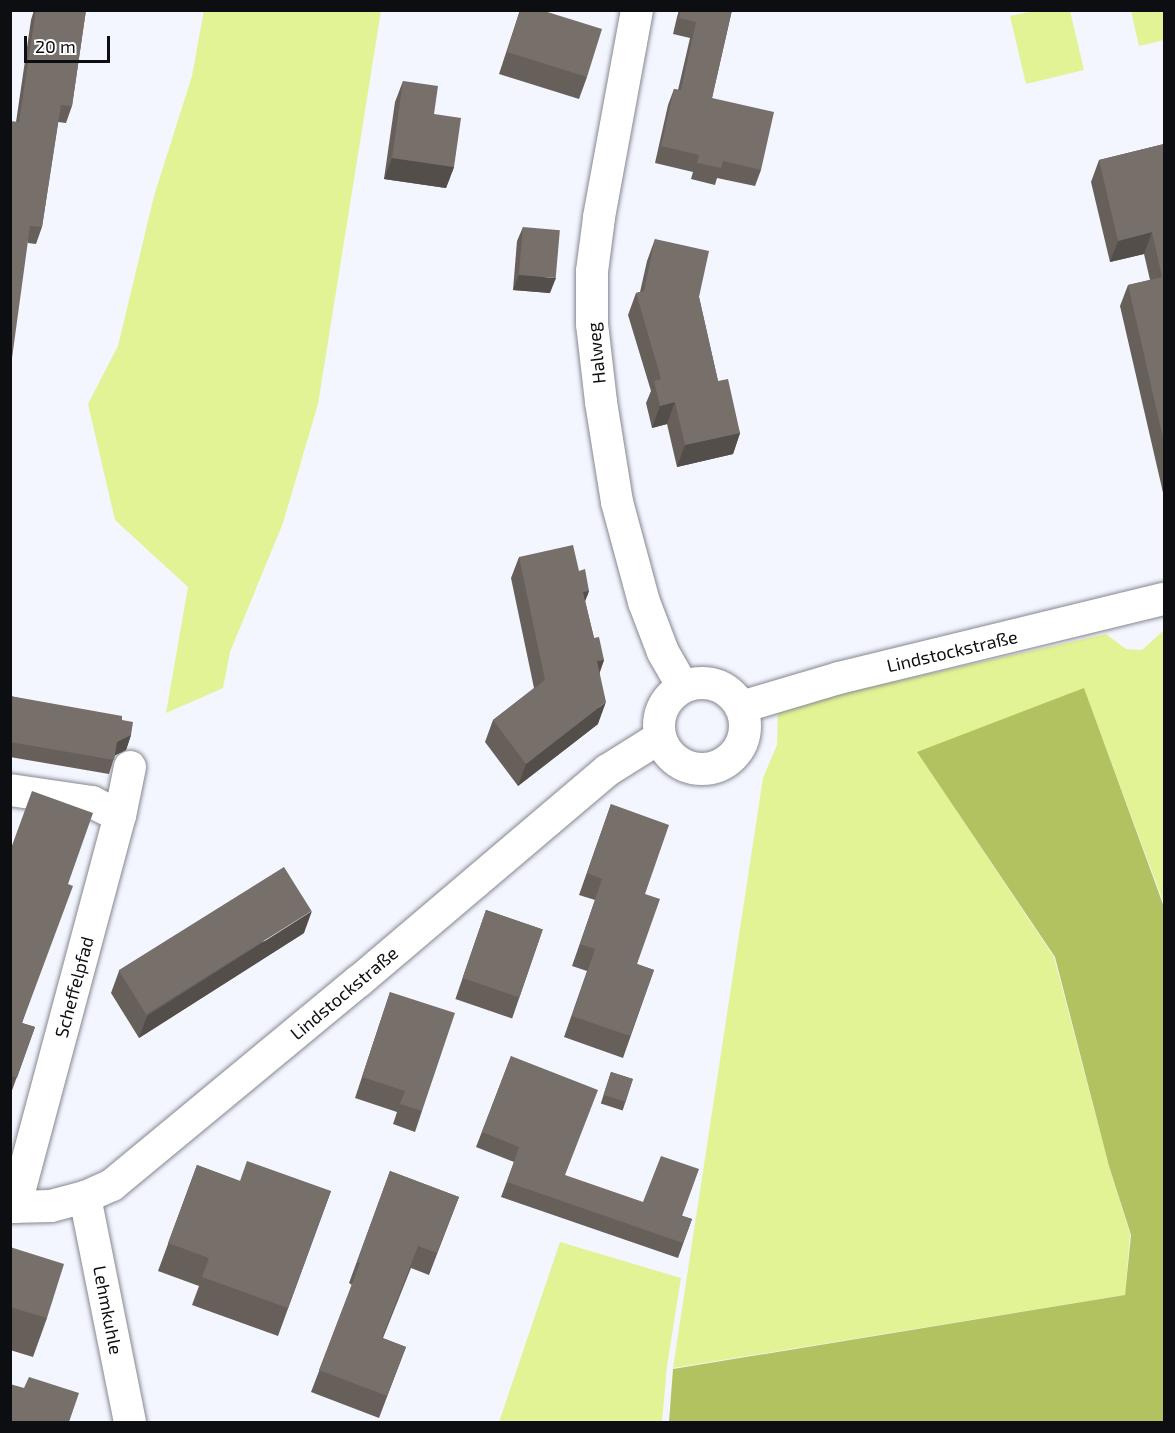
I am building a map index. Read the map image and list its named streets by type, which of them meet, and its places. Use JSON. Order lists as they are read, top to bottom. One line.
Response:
{"streets":{"street":["Halweg","Lindstockstraße","Scheffelpfad","Lehmkuhle"]},"crossings":[["Halweg","Lindstockstraße"],["Lindstockstraße","Scheffelpfad"],["Lindstockstraße","Lehmkuhle"]],"scale_bar":"20 m"}
